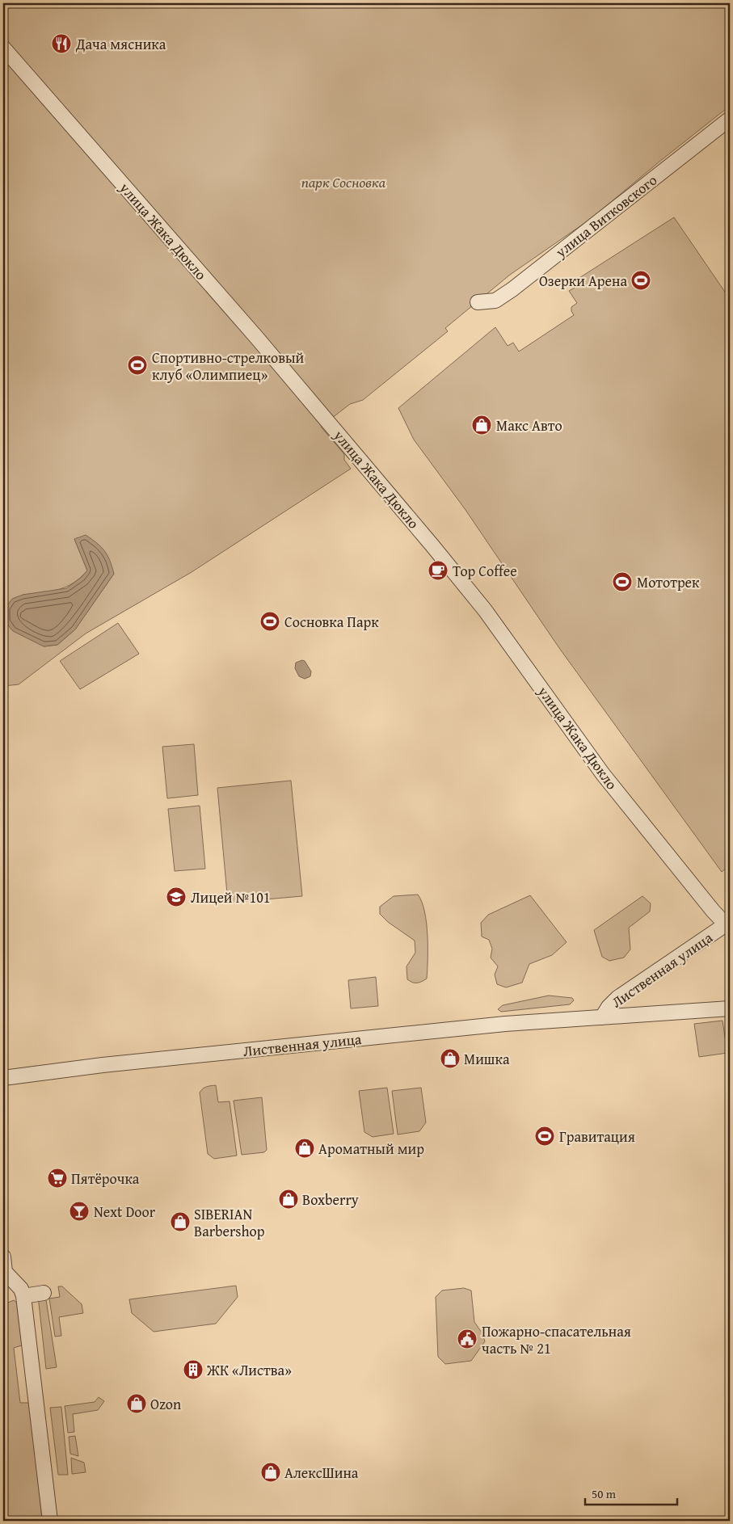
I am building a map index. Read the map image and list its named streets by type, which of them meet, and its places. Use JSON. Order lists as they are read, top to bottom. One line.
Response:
{"streets":{"street":["улица Витковского","улица Жака Дюкло","Лиственная улица"]},"crossings":[["улица Жака Дюкло","Лиственная улица"]],"parks":["парк Сосновка"],"places":{"restaurant":["Дача мясника"],"sports":["Озерки Арена","Спортивно-стрелковый клуб «Олимпиец»","Мототрек","Сосновка Парк","Гравитация"],"shop":["Макс Авто","Мишка","Ароматный мир","Boxberry","SIBERIAN Barbershop","Ozon","АлексШина"],"cafe":["Top Coffee"],"school or university":["Лицей №101"],"supermarket":["Пятёрочка"],"bar":["Next Door"],"public building":["Пожарно-спасательная часть № 21"],"building":["ЖК «Листва»"]},"scale_bar":"50 m"}
